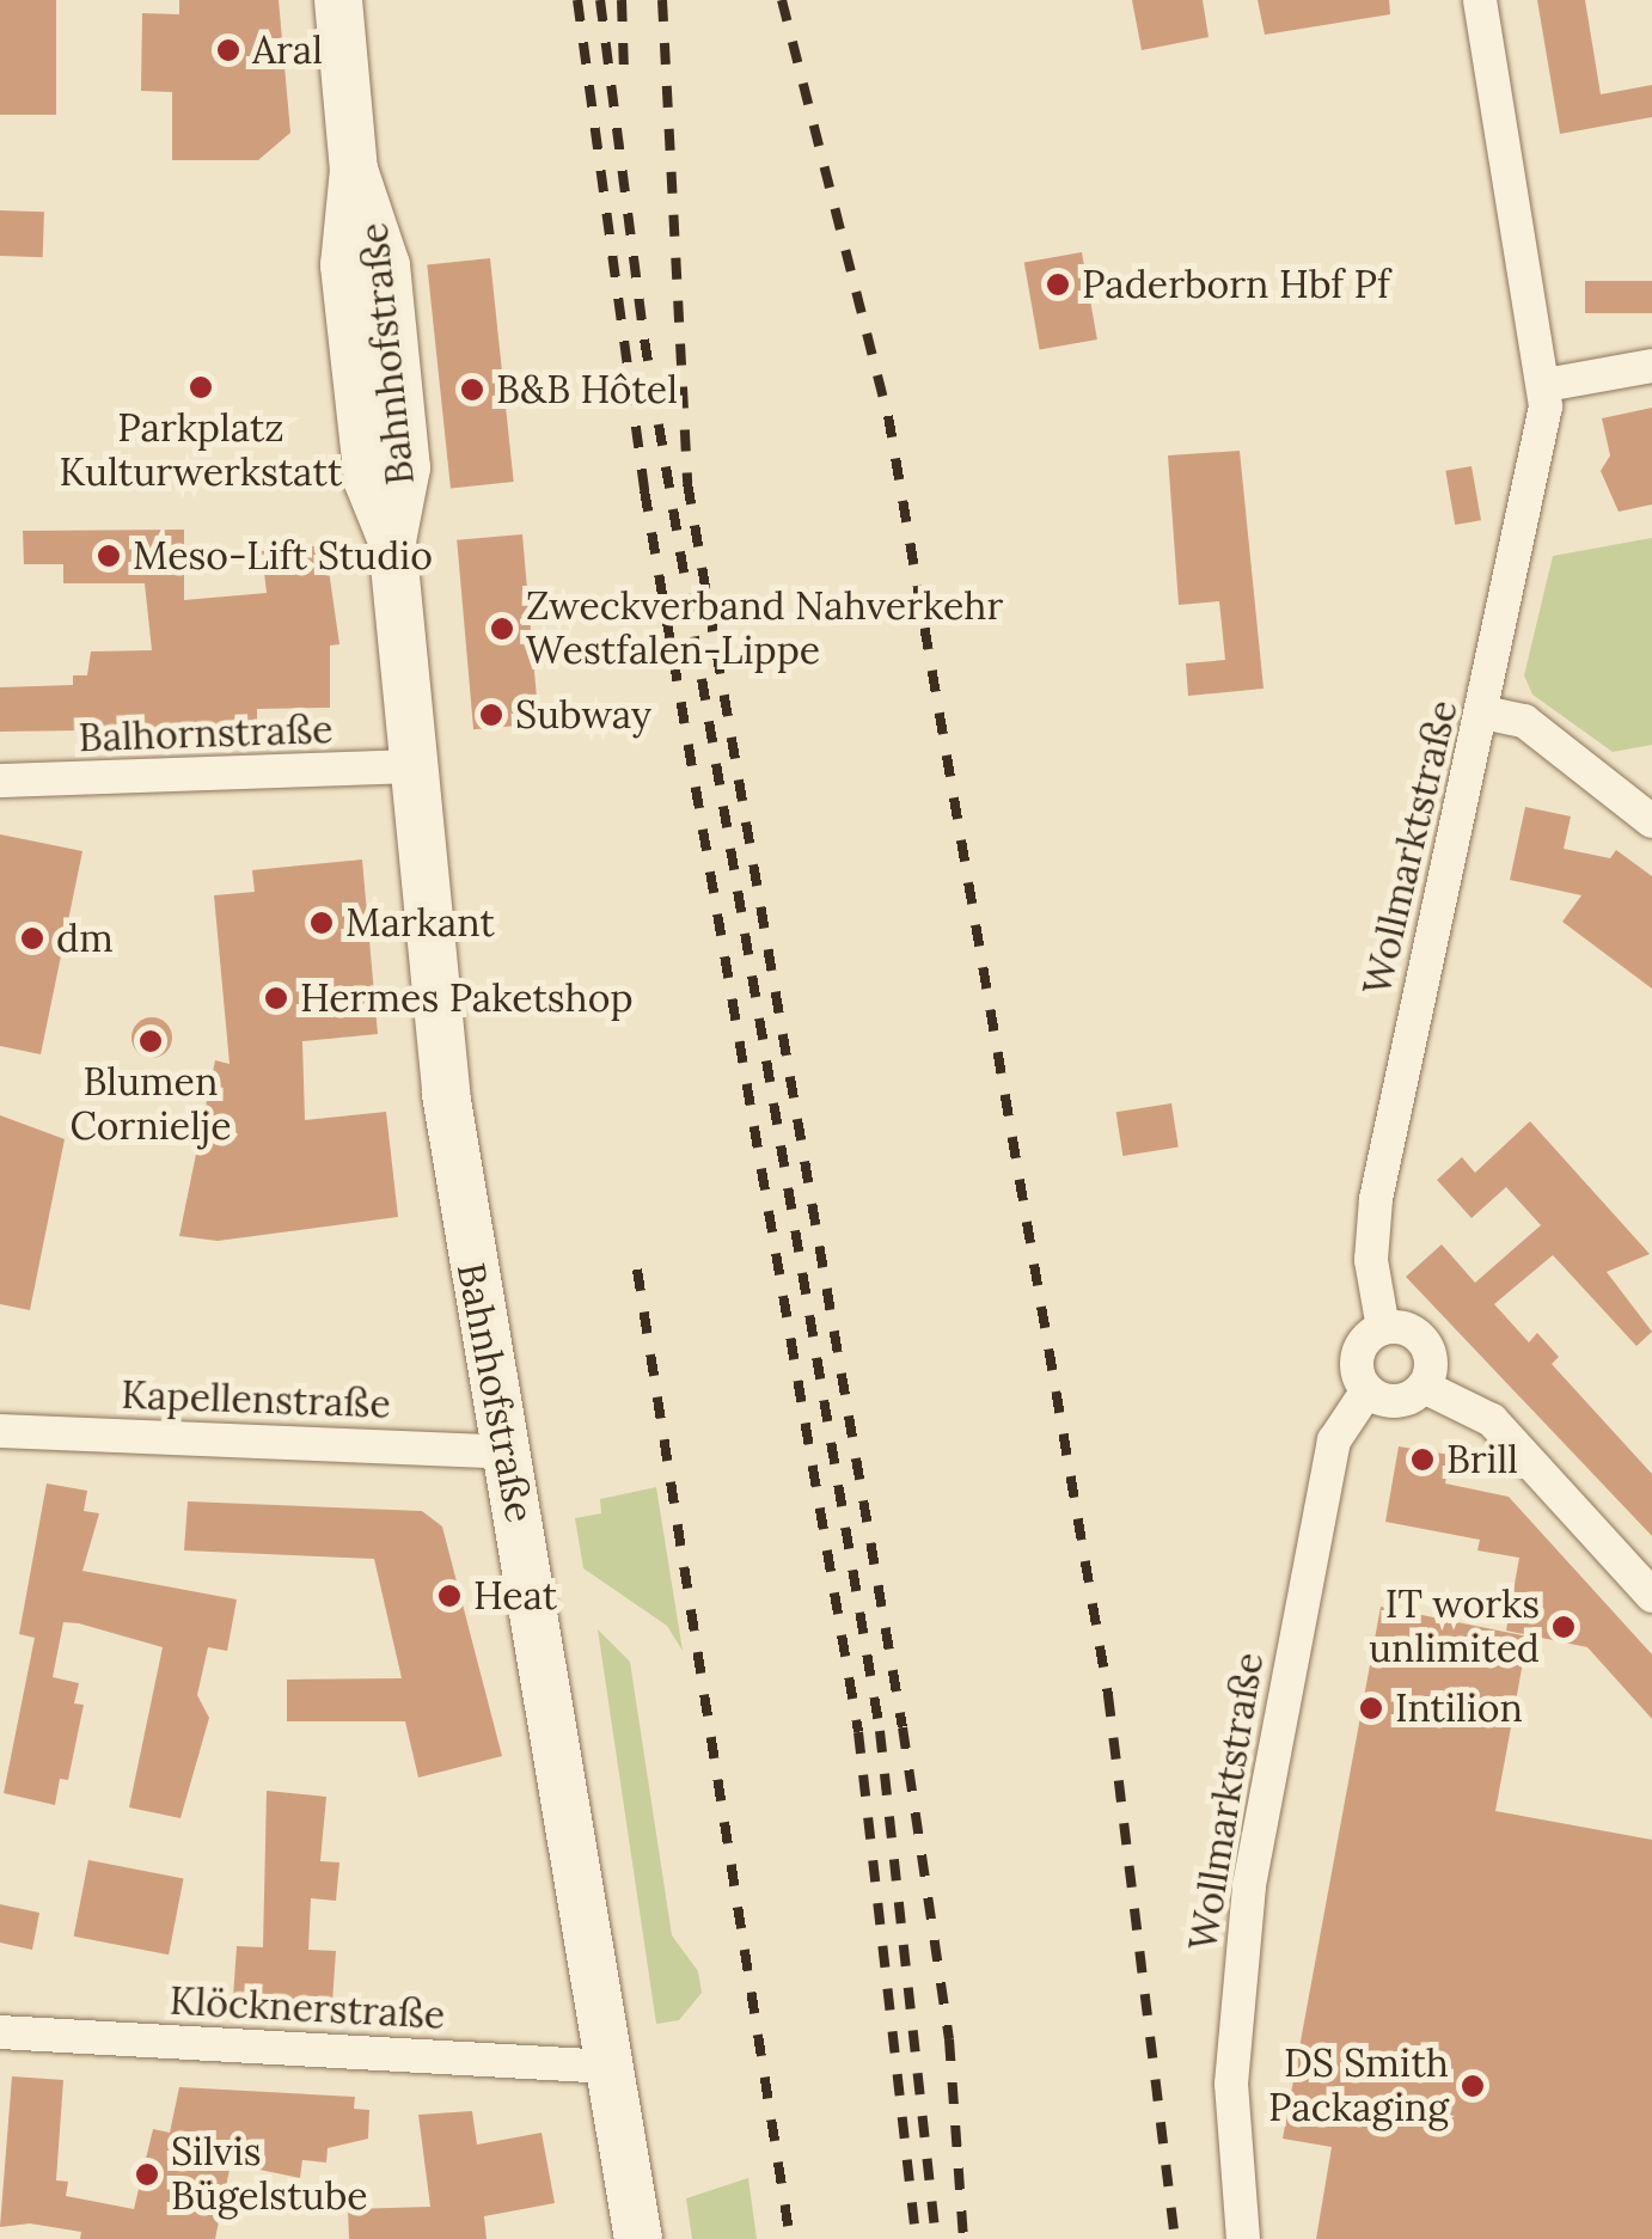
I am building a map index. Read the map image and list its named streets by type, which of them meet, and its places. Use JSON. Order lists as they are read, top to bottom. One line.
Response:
{"streets":{"main road":["Bahnhofstraße"],"street":["Balhornstraße","Wollmarktstraße","Kapellenstraße","Klöcknerstraße"]},"crossings":[["Bahnhofstraße","Balhornstraße"],["Bahnhofstraße","Kapellenstraße"],["Bahnhofstraße","Klöcknerstraße"]],"places":["Aral","Paderborn Hbf Pf","Parkplatz Kulturwerkstatt","B&B Hôtel","Meso-Lift Studio","Zweckverband Nahverkehr Westfalen-Lippe","Subway","Markant","dm","Hermes Paketshop","Blumen Cornielje","Brill","Heat","IT works unlimited","Intilion","DS Smith Packaging","Silvis Bügelstube"]}
